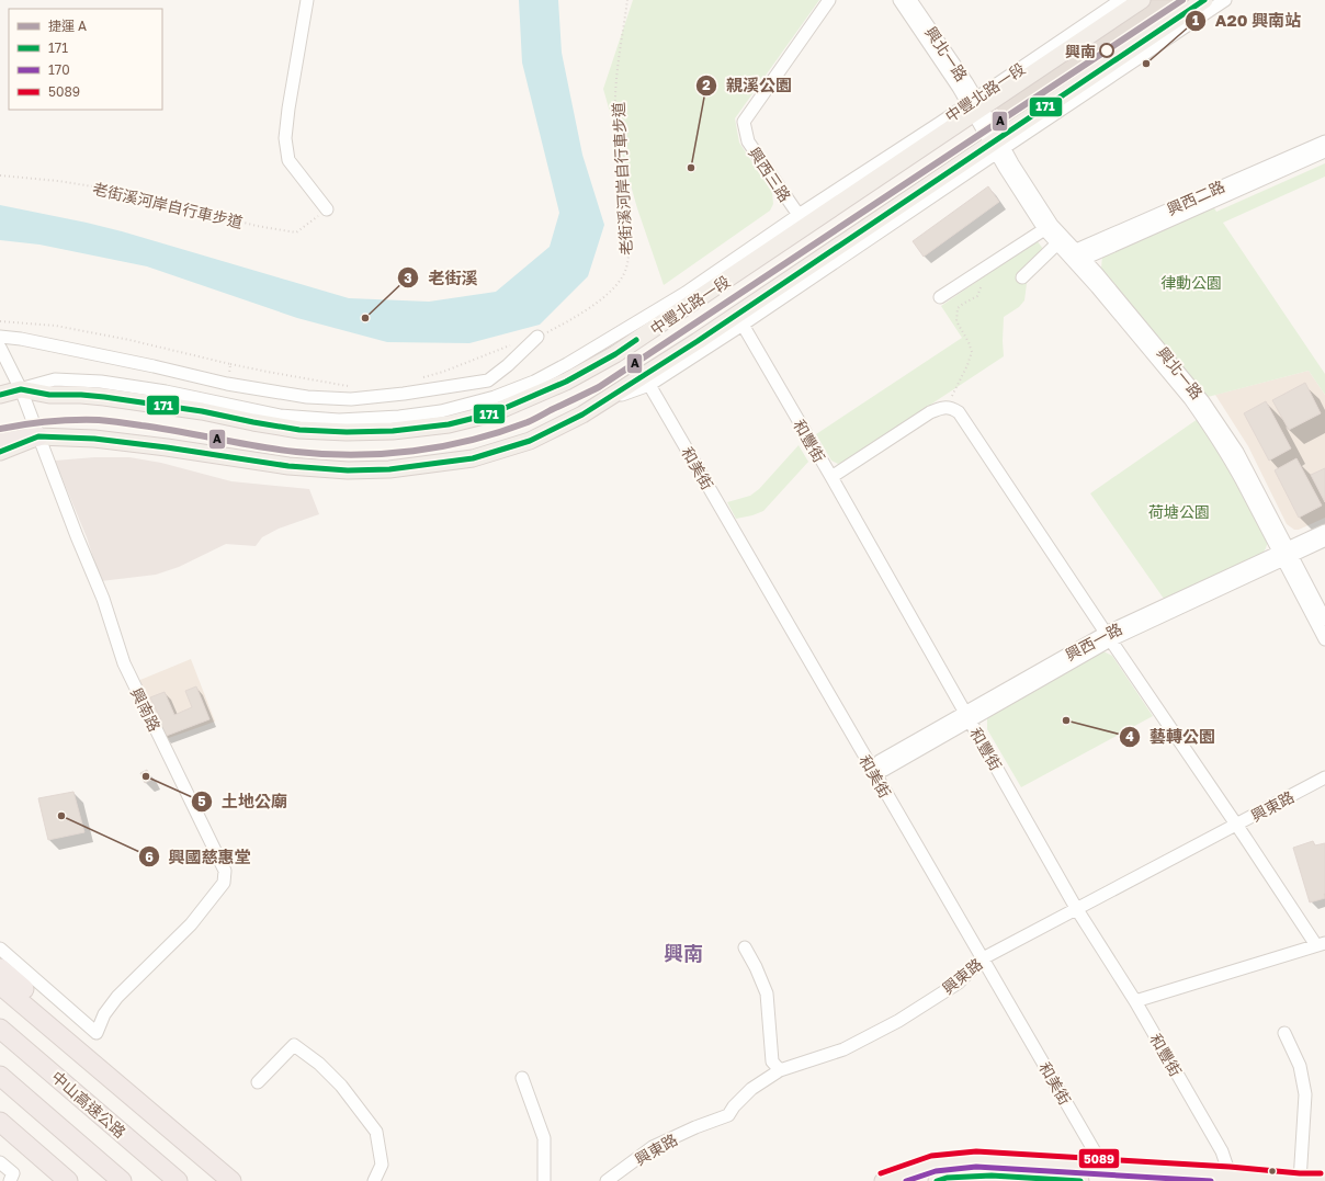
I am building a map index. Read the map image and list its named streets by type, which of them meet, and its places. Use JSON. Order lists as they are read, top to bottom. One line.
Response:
{"streets":{"highway":["中山高速公路"],"main road":["中豐北路一段"],"street":["興北一路","興西三路","興西二路","和豐街","和美街","興西一路","興南路","興東路"],"path":["老街溪河岸自行車步道"]},"crossings":[["興北一路","中豐北路一段"],["興北一路","興西二路"],["興北一路","興西一路"],["中豐北路一段","興西三路"],["中豐北路一段","興南路"],["和豐街","興西一路"],["和豐街","興東路"],["和美街","興西一路"],["和美街","興東路"]],"districts":["興南"],"parks":["律動公園","荷塘公園"],"places":["興南","A20 興南站","親溪公園","老街溪","藝轉公園","土地公廟","興國慈惠堂"],"lines":["metro line A","transit line 171","transit line 5089","transit line 170"],"legend":["捷運 A","171","170","5089"]}
